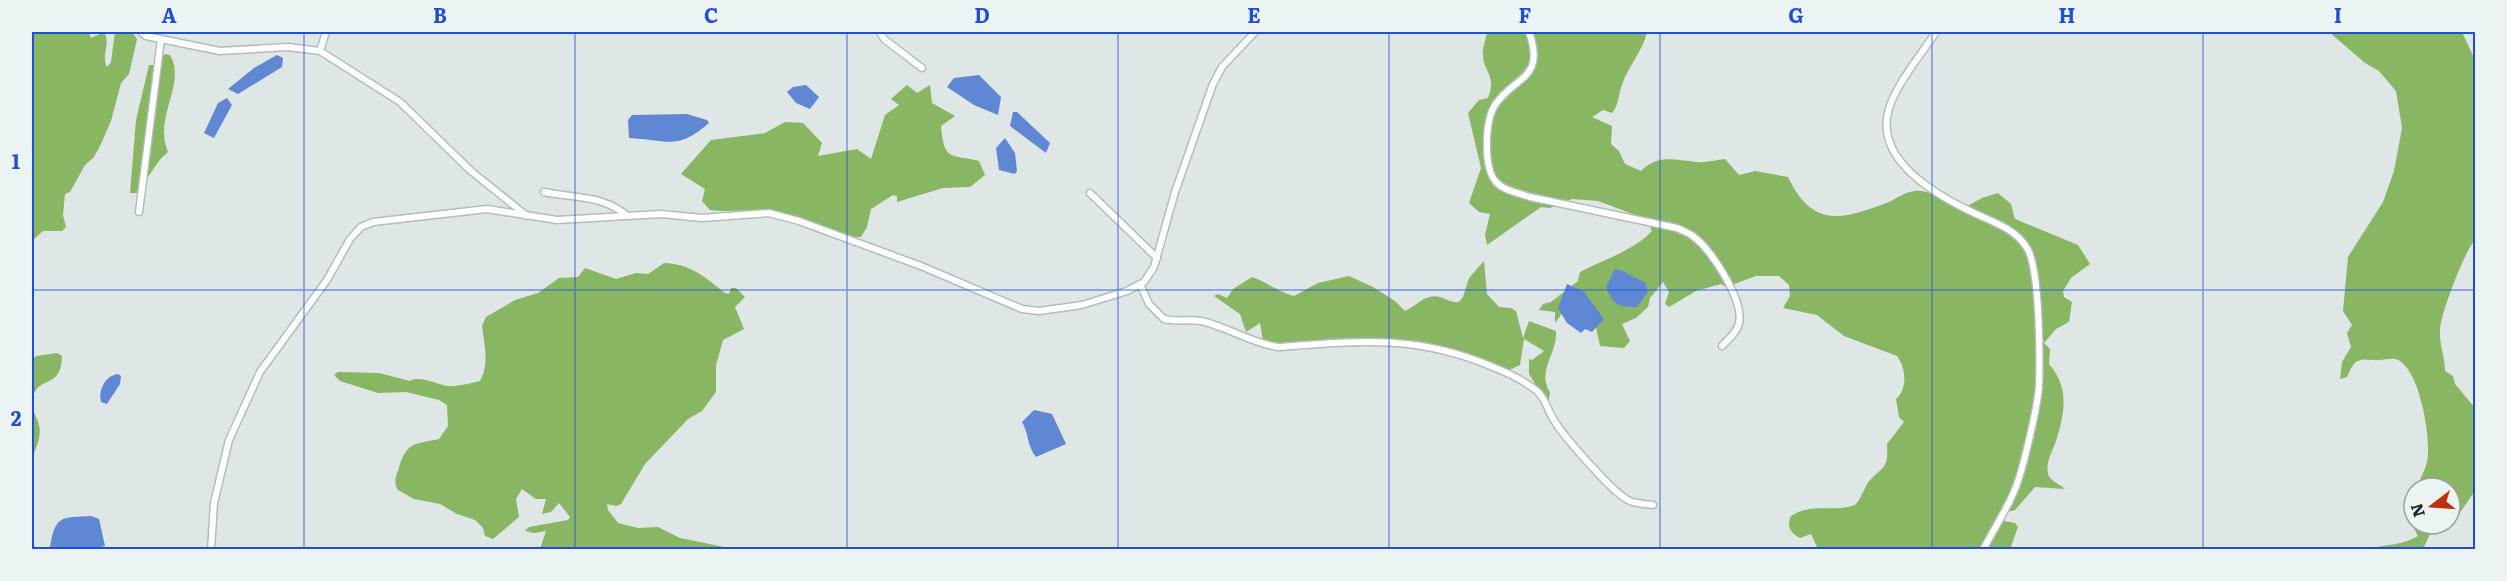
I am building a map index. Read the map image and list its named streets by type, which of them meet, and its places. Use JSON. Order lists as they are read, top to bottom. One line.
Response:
{"north":"left","grid":{"columns":["A","B","C","D","E","F","G","H","I"],"rows":["1","2"]}}
